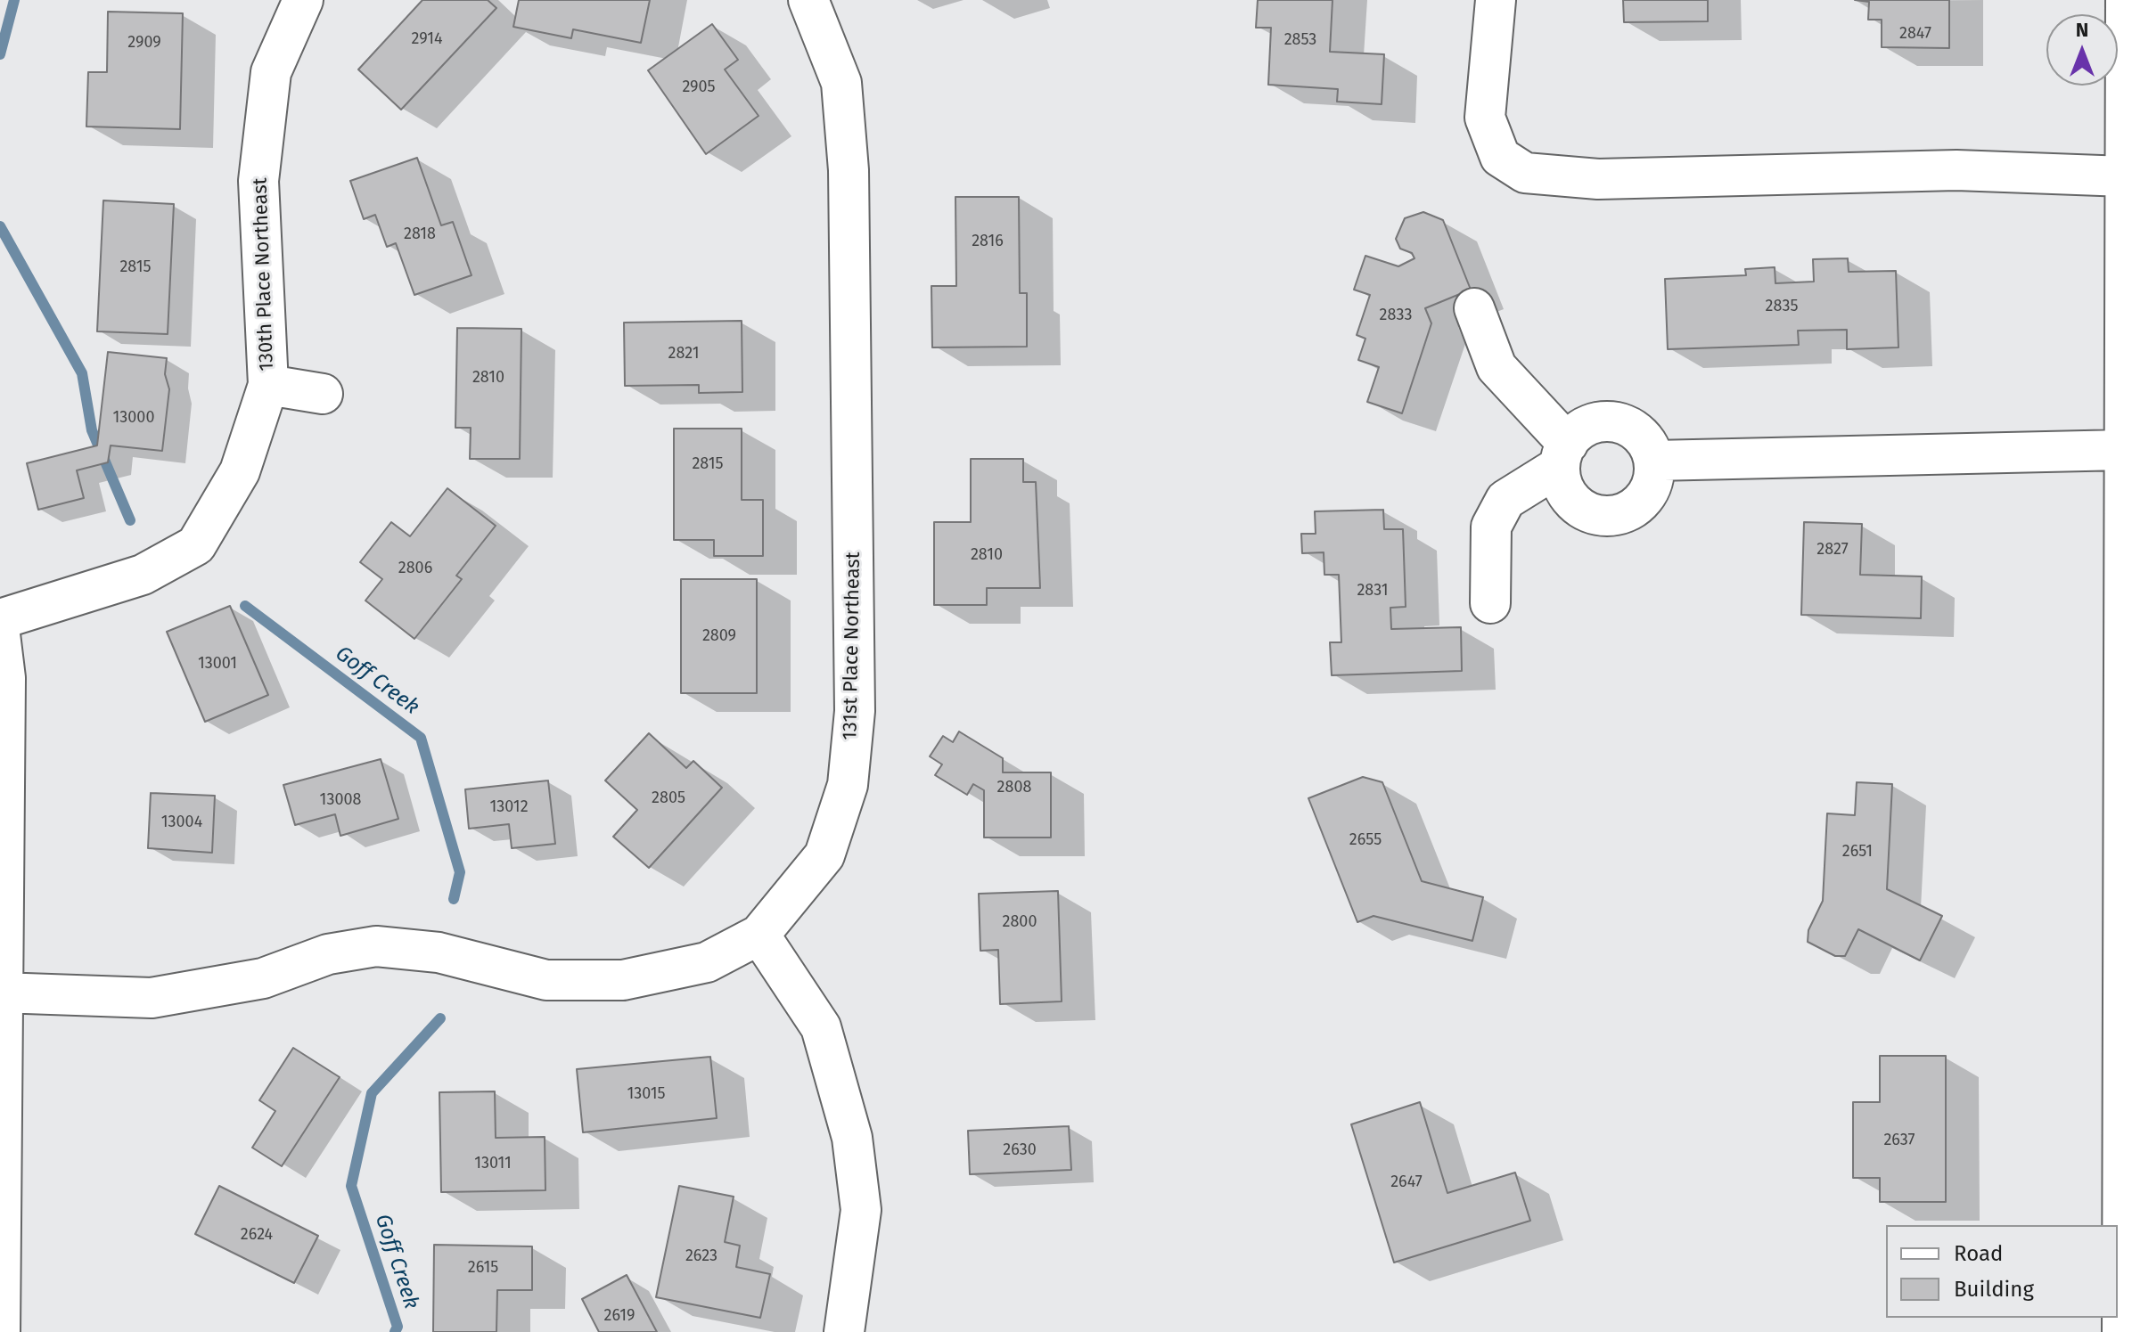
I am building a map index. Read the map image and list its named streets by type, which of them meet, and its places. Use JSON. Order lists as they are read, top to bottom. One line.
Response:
{"streets":{"street":["130th Place Northeast","131st Place Northeast"]},"water":["Goff Creek"],"house_numbers":["2847","2914","2853","2909","2905","2818","2816","2815","2835","2833","2821","2810","13000","2815","2827","2810","2806","2831","2809","13001","2808","2805","13008","13012","13004","2655","2651","2800","13015","2637","2630","13011","2647","2624","2623","2615","2619"],"legend":["Road","Building"],"north":"top"}
